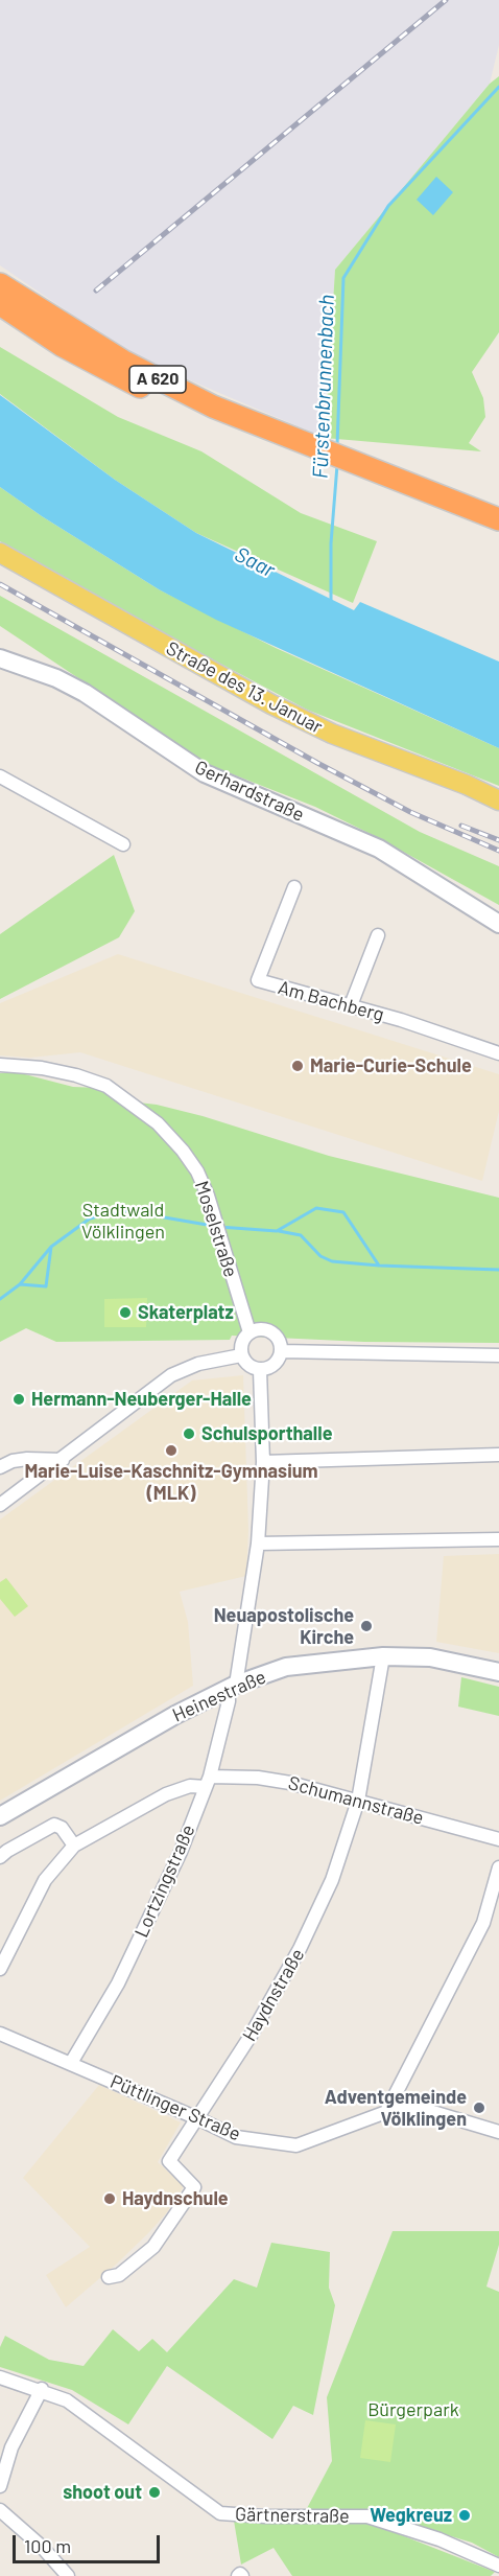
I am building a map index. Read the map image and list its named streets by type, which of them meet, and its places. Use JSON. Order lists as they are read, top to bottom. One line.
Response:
{"streets":{"highway":["A 620"],"main road":["Straße des 13. Januar"],"street":["Gerhardstraße","Am Bachberg","Moselstraße","Heinestraße","Schumannstraße","Lortzingstraße","Haydnstraße","Püttlinger Straße","Gärtnerstraße"]},"crossings":[["Moselstraße","Lortzingstraße"],["Heinestraße","Lortzingstraße"],["Heinestraße","Haydnstraße"],["Schumannstraße","Lortzingstraße"],["Schumannstraße","Haydnstraße"],["Lortzingstraße","Püttlinger Straße"],["Haydnstraße","Püttlinger Straße"]],"water":["Fürstenbrunnenbach","Saar"],"parks":["Stadtwald Völklingen","Bürgerpark"],"places":["Marie-Curie-Schule","Skaterplatz","Hermann-Neuberger-Halle","Schulsporthalle","Marie-Luise-Kaschnitz-Gymnasium (MLK)","Neuapostolische Kirche","Adventgemeinde Völklingen","Haydnschule","shoot out","Wegkreuz"],"scale_bar":"100 m"}
